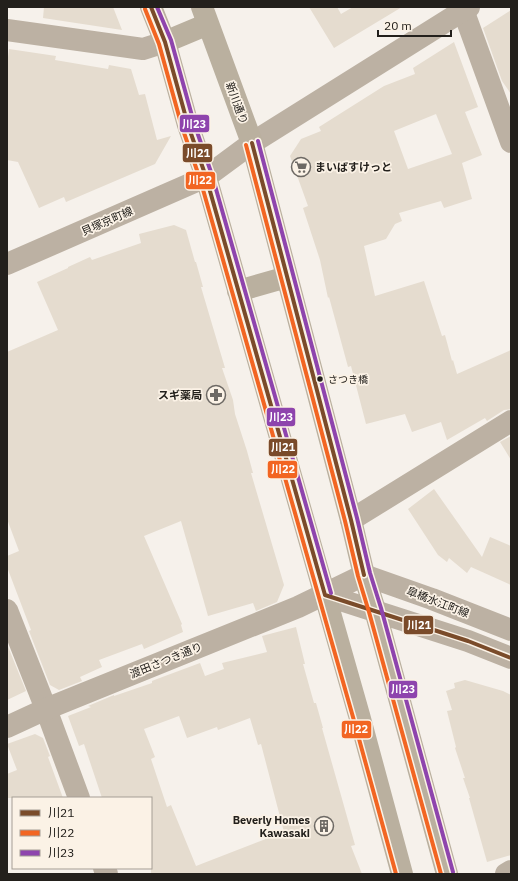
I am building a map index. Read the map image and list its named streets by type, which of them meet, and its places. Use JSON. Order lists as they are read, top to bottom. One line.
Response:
{"streets":{"main road":["新川通り"],"street":["貝塚京町線","皐橋水江町線","渡田さつき通り"]},"crossings":[["新川通り","貝塚京町線"],["新川通り","皐橋水江町線"],["新川通り","渡田さつき通り"],["皐橋水江町線","渡田さつき通り"]],"places":{"supermarket":["まいばすけっと"],"other":["さつき橋"],"pharmacy":["スギ薬局"],"building":["Beverly Homes Kawasaki"]},"lines":["transit line 川21","transit line 川23","transit line 川22"],"legend":["川21","川22","川23"],"scale_bar":"20 m"}
